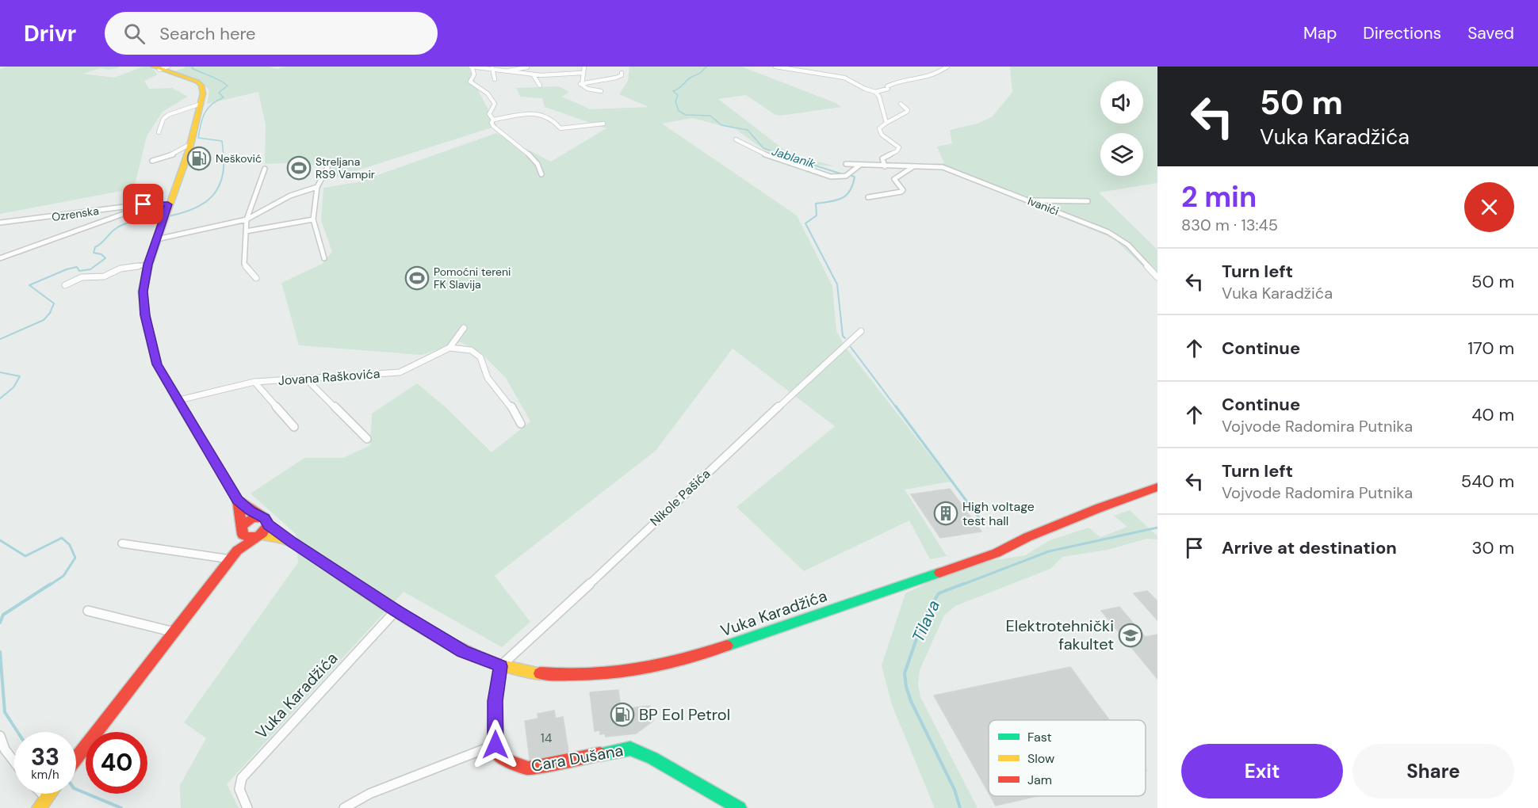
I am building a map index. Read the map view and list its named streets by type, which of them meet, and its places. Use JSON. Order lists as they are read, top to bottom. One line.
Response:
{"streets":{"main road":["Vuka Karadžića","Cara Dušana"],"street":["Ivanići","Ozrenska","Jovana Raškovića","Nikole Pašića"]},"crossings":[["Nikole Pašića","Vuka Karadžića"]],"water":["Jablanik","Tilava"],"places":{"fuel station":["Nešković","BP Eol Petrol"],"sports":["Streljana RS9 Vampir","Pomoćni tereni FK Slavija"],"building":["High voltage test hall"],"school or university":["Elektrotehnički fakultet"]},"house_numbers":["14"],"legend":["Fast","Slow","Jam"],"page":{"header":"Drivr","search":"Search here","nav":["Map","Directions","Saved"],"turn":["50 m","Vuka Karadžića"],"heading":["2 min","830 m · 13:45"],"list":[{"name":"Turn left","note":"Vuka Karadžića","value":"50 m"},{"name":"Continue","value":"170 m"},{"name":"Continue","note":"Vojvode Radomira Putnika","value":"40 m"},{"name":"Turn left","note":"Vojvode Radomira Putnika","value":"540 m"},{"name":"Arrive at destination","value":"30 m"}],"speed":"33 km/h","limit":"40","buttons":["Exit","Share"]}}
